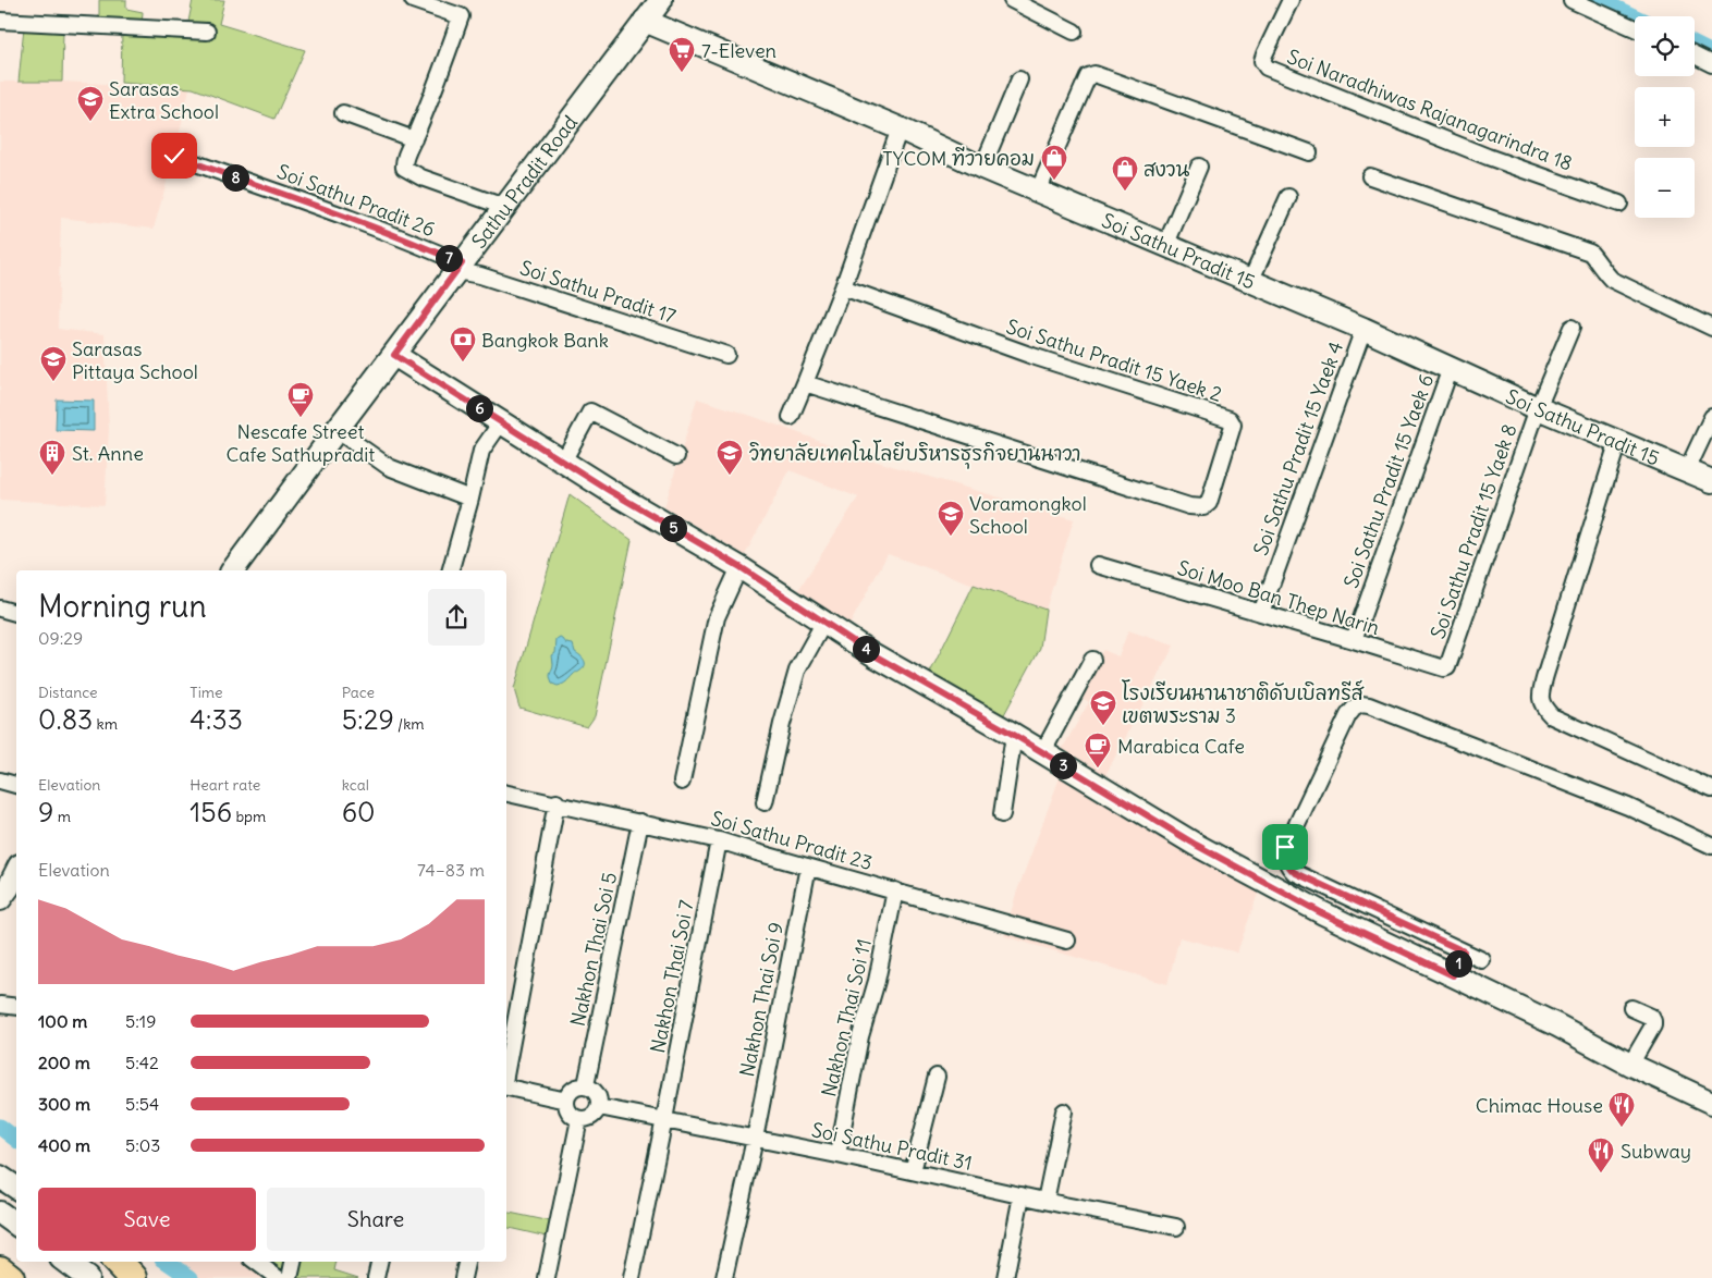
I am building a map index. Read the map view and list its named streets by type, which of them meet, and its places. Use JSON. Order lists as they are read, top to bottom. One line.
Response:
{"streets":{"street":["Soi Naradhiwas Rajanagarindra 18","Sathu Pradit Road","Soi Sathu Pradit 26","Soi Sathu Pradit 15","Soi Sathu Pradit 17","Soi Sathu Pradit 15 Yaek 2","Soi Sathu Pradit 15 Yaek 4","Soi Sathu Pradit 15 Yaek 6","Soi Sathu Pradit 15 Yaek 8","Soi Moo Ban Thep Narin","Soi Sathu Pradit 23","Nakhon Thai Soi 5","Nakhon Thai Soi 7","Nakhon Thai Soi 9","Nakhon Thai Soi 11","Soi Sathu Pradit 31"]},"crossings":[["Sathu Pradit Road","Soi Sathu Pradit 26"],["Sathu Pradit Road","Soi Sathu Pradit 15"],["Sathu Pradit Road","Soi Sathu Pradit 17"],["Soi Sathu Pradit 26","Soi Sathu Pradit 17"],["Soi Sathu Pradit 15","Soi Sathu Pradit 15 Yaek 4"],["Soi Sathu Pradit 15","Soi Sathu Pradit 15 Yaek 6"],["Soi Sathu Pradit 15","Soi Sathu Pradit 15 Yaek 8"],["Soi Sathu Pradit 15 Yaek 4","Soi Moo Ban Thep Narin"],["Soi Sathu Pradit 15 Yaek 6","Soi Moo Ban Thep Narin"],["Soi Sathu Pradit 15 Yaek 8","Soi Moo Ban Thep Narin"],["Soi Sathu Pradit 23","Nakhon Thai Soi 5"],["Soi Sathu Pradit 23","Nakhon Thai Soi 7"],["Soi Sathu Pradit 23","Nakhon Thai Soi 9"],["Soi Sathu Pradit 23","Nakhon Thai Soi 11"],["Nakhon Thai Soi 5","Soi Sathu Pradit 31"],["Nakhon Thai Soi 7","Soi Sathu Pradit 31"],["Nakhon Thai Soi 9","Soi Sathu Pradit 31"],["Nakhon Thai Soi 11","Soi Sathu Pradit 31"]],"places":{"supermarket":["7-Eleven"],"school or university":["Sarasas Extra School","Sarasas Pittaya School","วิทยาลัยเทคโนโลยีบริหารธุรกิจยานนาวา","Voramongkol School","โรงเรียนนานาชาติดับเบิลทรีส์ เขตพระราม 3"],"shop":["TYCOM ทีวายคอม","สงวน"],"bank":["Bangkok Bank"],"cafe":["Nescafe Street Cafe Sathupradit","Marabica Cafe"],"building":["St. Anne"],"restaurant":["Chimac House","Subway"]},"page":{"map_buttons":["+","−"],"pins":["8","7","6","5","4","3","1"],"heading":["Morning run","09:29"],"stats":[["Distance","0.83 km"],["Time","4:33"],["Pace","5:29 /km"],["Elevation","9 m"],["Heart rate","156 bpm"],["kcal","60"]],"chart":["Elevation","74–83 m"],"list":[{"name":"100 m","note":"5:19"},{"name":"200 m","note":"5:42"},{"name":"300 m","note":"5:54"},{"name":"400 m","note":"5:03"}],"buttons":["Save","Share"]}}
